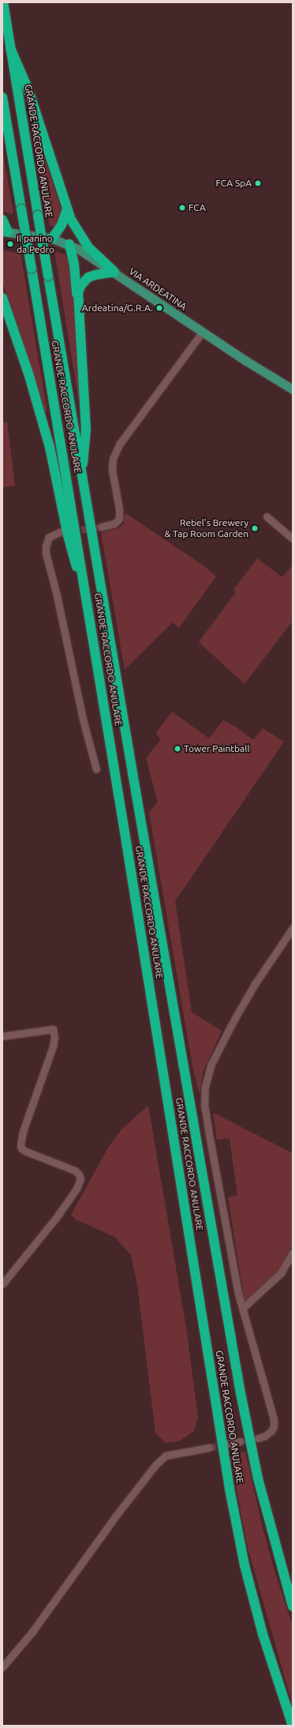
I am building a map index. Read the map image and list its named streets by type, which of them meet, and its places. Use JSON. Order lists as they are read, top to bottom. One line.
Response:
{"streets":{"highway":["GRANDE RACCORDO ANULARE"],"main road":["VIA ARDEATINA"]},"places":["FCA SpA","FCA","Il panino da Pedro","Ardeatina/G.R.A.","Rebel's Brewery & Tap Room Garden","Tower Paintball"]}
